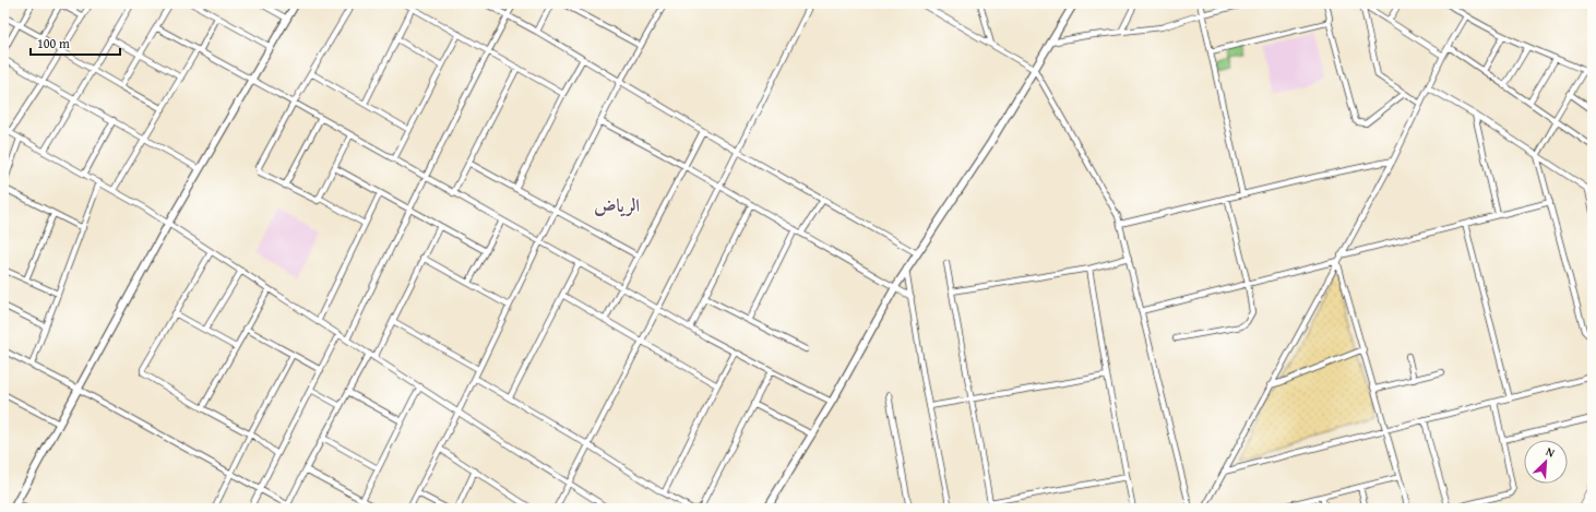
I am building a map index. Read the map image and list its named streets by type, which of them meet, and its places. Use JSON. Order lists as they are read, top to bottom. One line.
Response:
{"districts":["الرياض"],"scale_bar":"100 m","north":"top right"}
